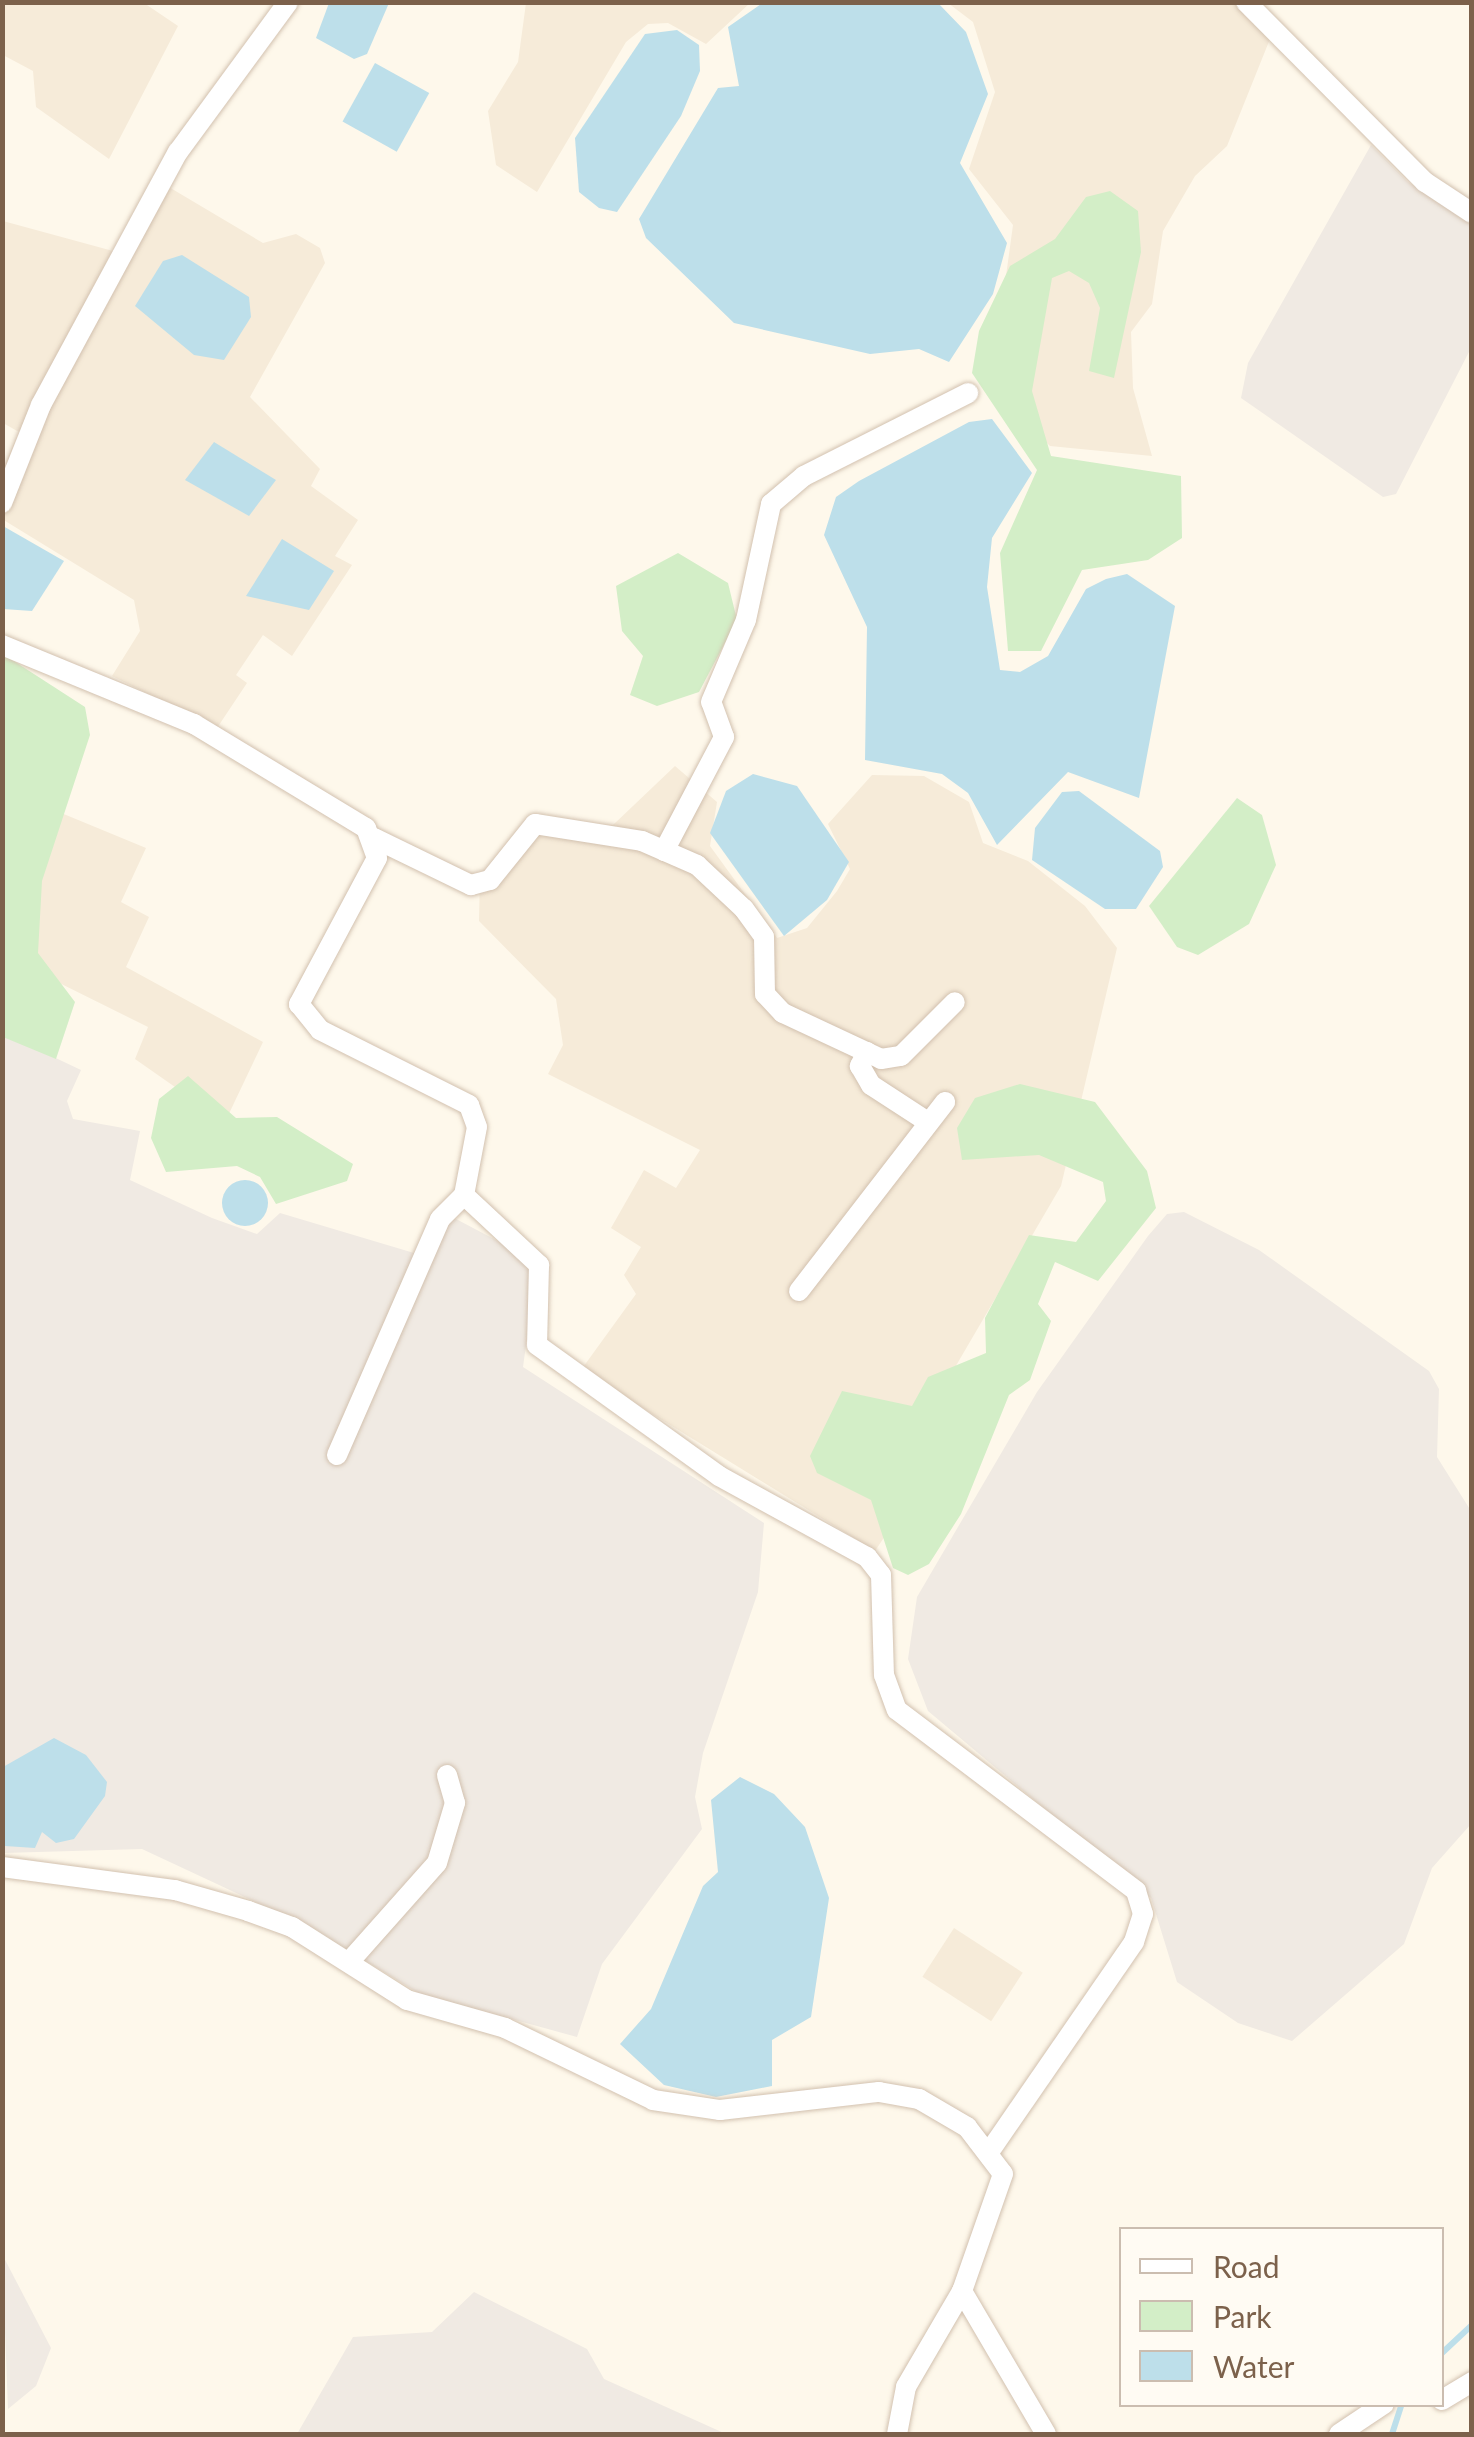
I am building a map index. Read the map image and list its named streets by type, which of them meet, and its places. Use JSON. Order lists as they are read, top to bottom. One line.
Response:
{"legend":["Road","Park","Water"]}
